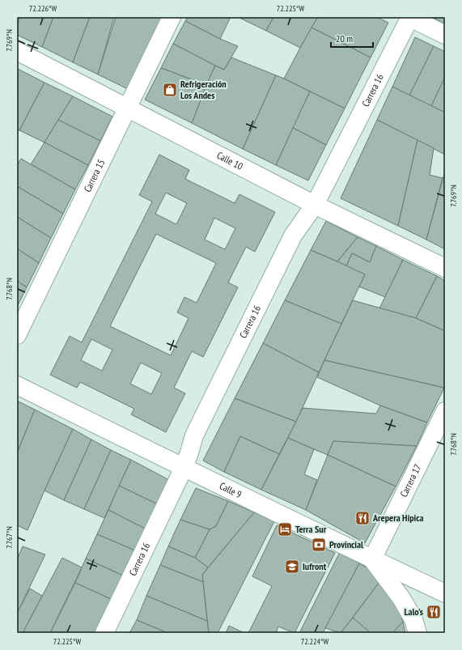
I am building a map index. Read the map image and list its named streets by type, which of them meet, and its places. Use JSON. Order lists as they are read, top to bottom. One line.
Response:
{"streets":{"street":["Carrera 16","Calle 10","Carrera 15","Carrera 17","Calle 9"]},"crossings":[["Carrera 16","Calle 10"],["Carrera 16","Calle 9"],["Calle 10","Carrera 15"],["Carrera 17","Calle 9"]],"places":{"shop":["Refrigeración Los Andes"],"restaurant":["Arepera Hípica","Lalo's"],"hotel":["Terra Sur"],"bank":["Provincial"],"school or university":["Iufront"]},"scale_bar":"20 m","coordinates":["72.226°W","72.225°W","7.769°N","7.768°N","7.767°N","72.224°W"]}
